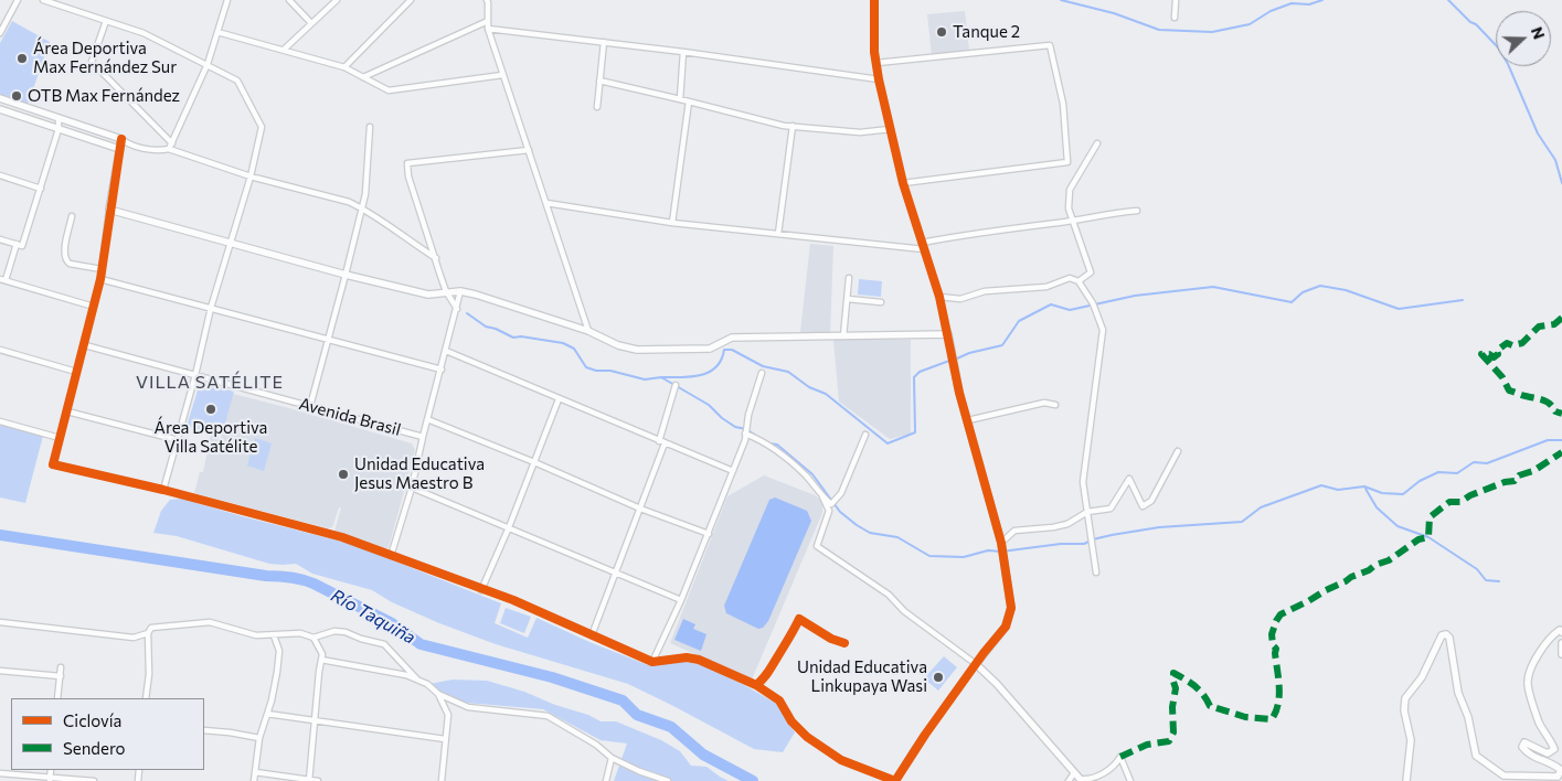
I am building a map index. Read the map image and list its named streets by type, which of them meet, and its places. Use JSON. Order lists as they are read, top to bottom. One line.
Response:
{"streets":{"street":["Avenida Brasil"]},"districts":["VILLA SATÉLITE"],"water":["Río Taquiña"],"places":["Tanque 2","Área Deportiva Max Fernández Sur","OTB Max Fernández","Área Deportiva Villa Satélite","Unidad Educativa Jesus Maestro B","Unidad Educativa Linkupaya Wasi"],"legend":["Ciclovía","Sendero"],"north":"right"}
